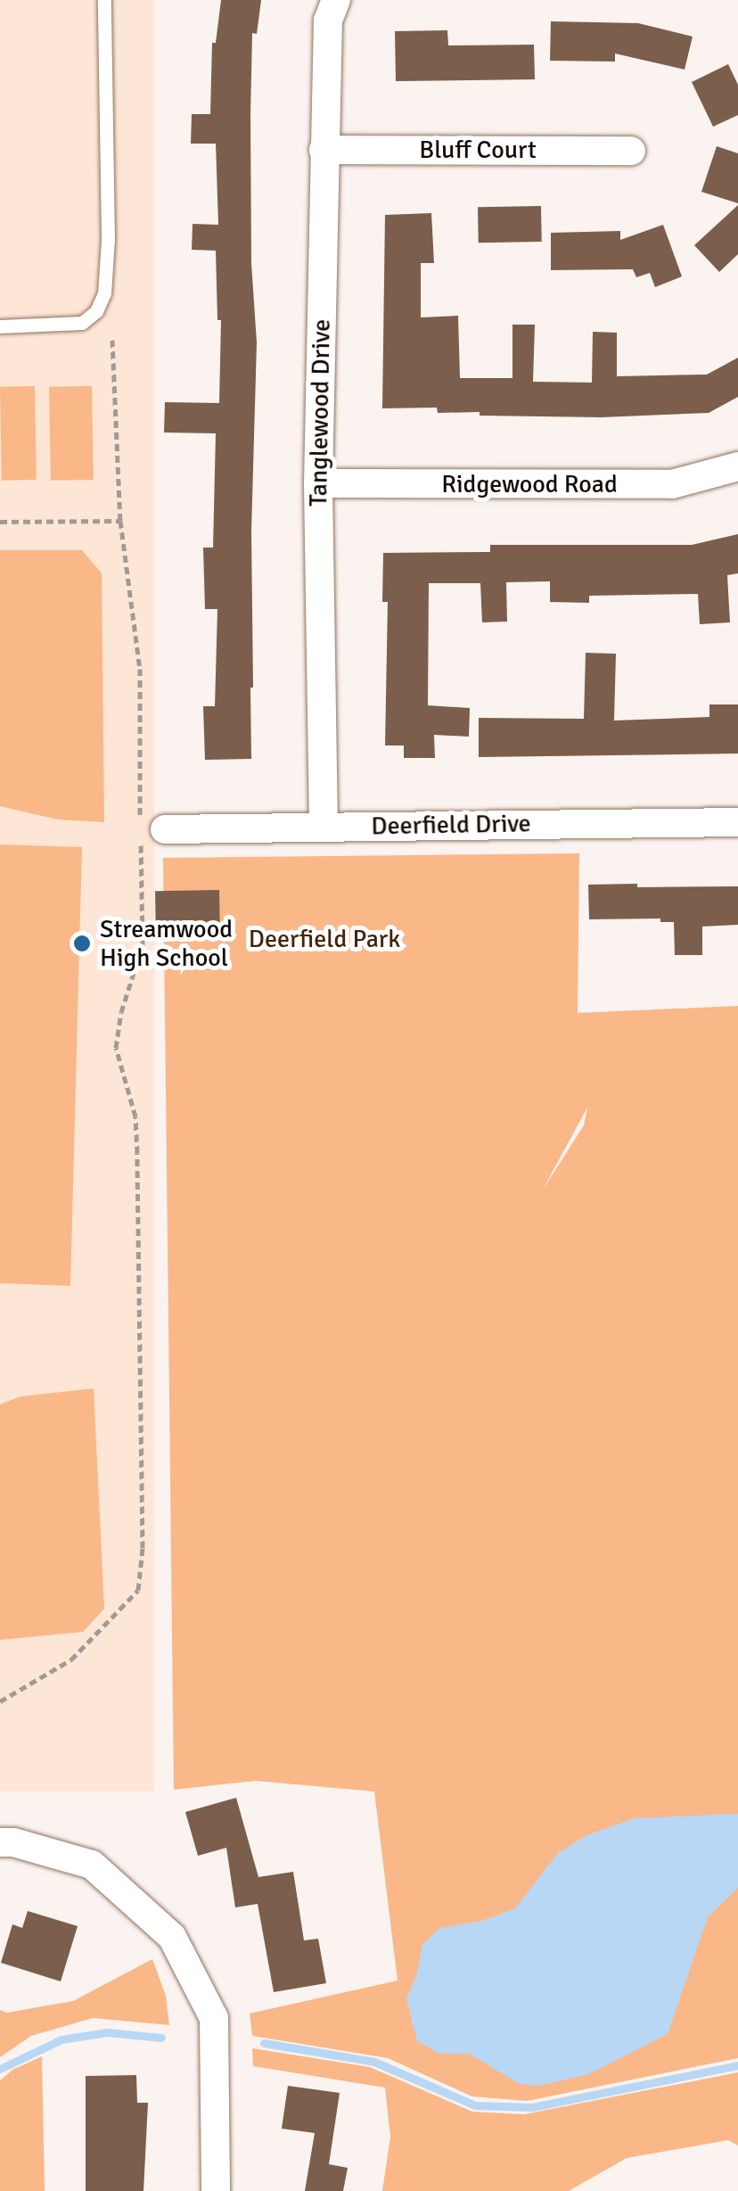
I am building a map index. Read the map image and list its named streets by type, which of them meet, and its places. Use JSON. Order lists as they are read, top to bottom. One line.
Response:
{"streets":{"street":["Bluff Court","Tanglewood Drive","Ridgewood Road","Deerfield Drive"]},"crossings":[["Bluff Court","Tanglewood Drive"],["Tanglewood Drive","Ridgewood Road"],["Tanglewood Drive","Deerfield Drive"]],"parks":["Deerfield Park"],"places":["Streamwood High School"]}
